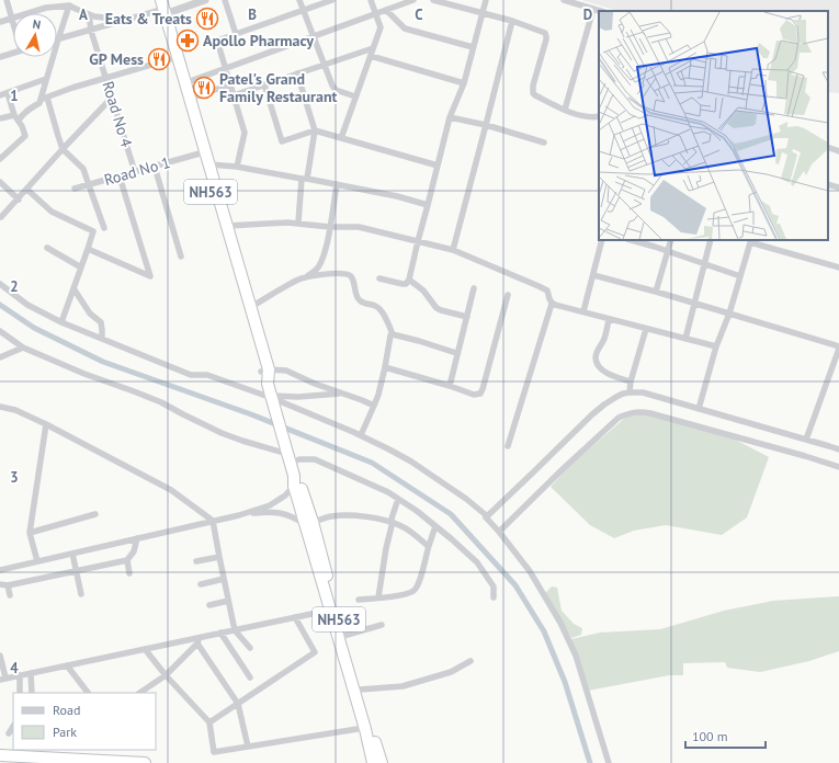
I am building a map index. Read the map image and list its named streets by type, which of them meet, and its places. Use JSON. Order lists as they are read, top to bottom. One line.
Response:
{"streets":{"highway":["NH563"],"street":["Road No 4","Road No 1"]},"crossings":[["Road No 4","Road No 1"],["Road No 1","NH563"]],"places":{"restaurant":["Eats & Treats","GP Mess","Patel's Grand Family Restaurant"],"pharmacy":["Apollo Pharmacy"]},"legend":["Road","Park"],"scale_bar":"100 m","north":"top","grid":{"columns":["A","B","C","D"],"rows":["1","2","3","4"]}}
